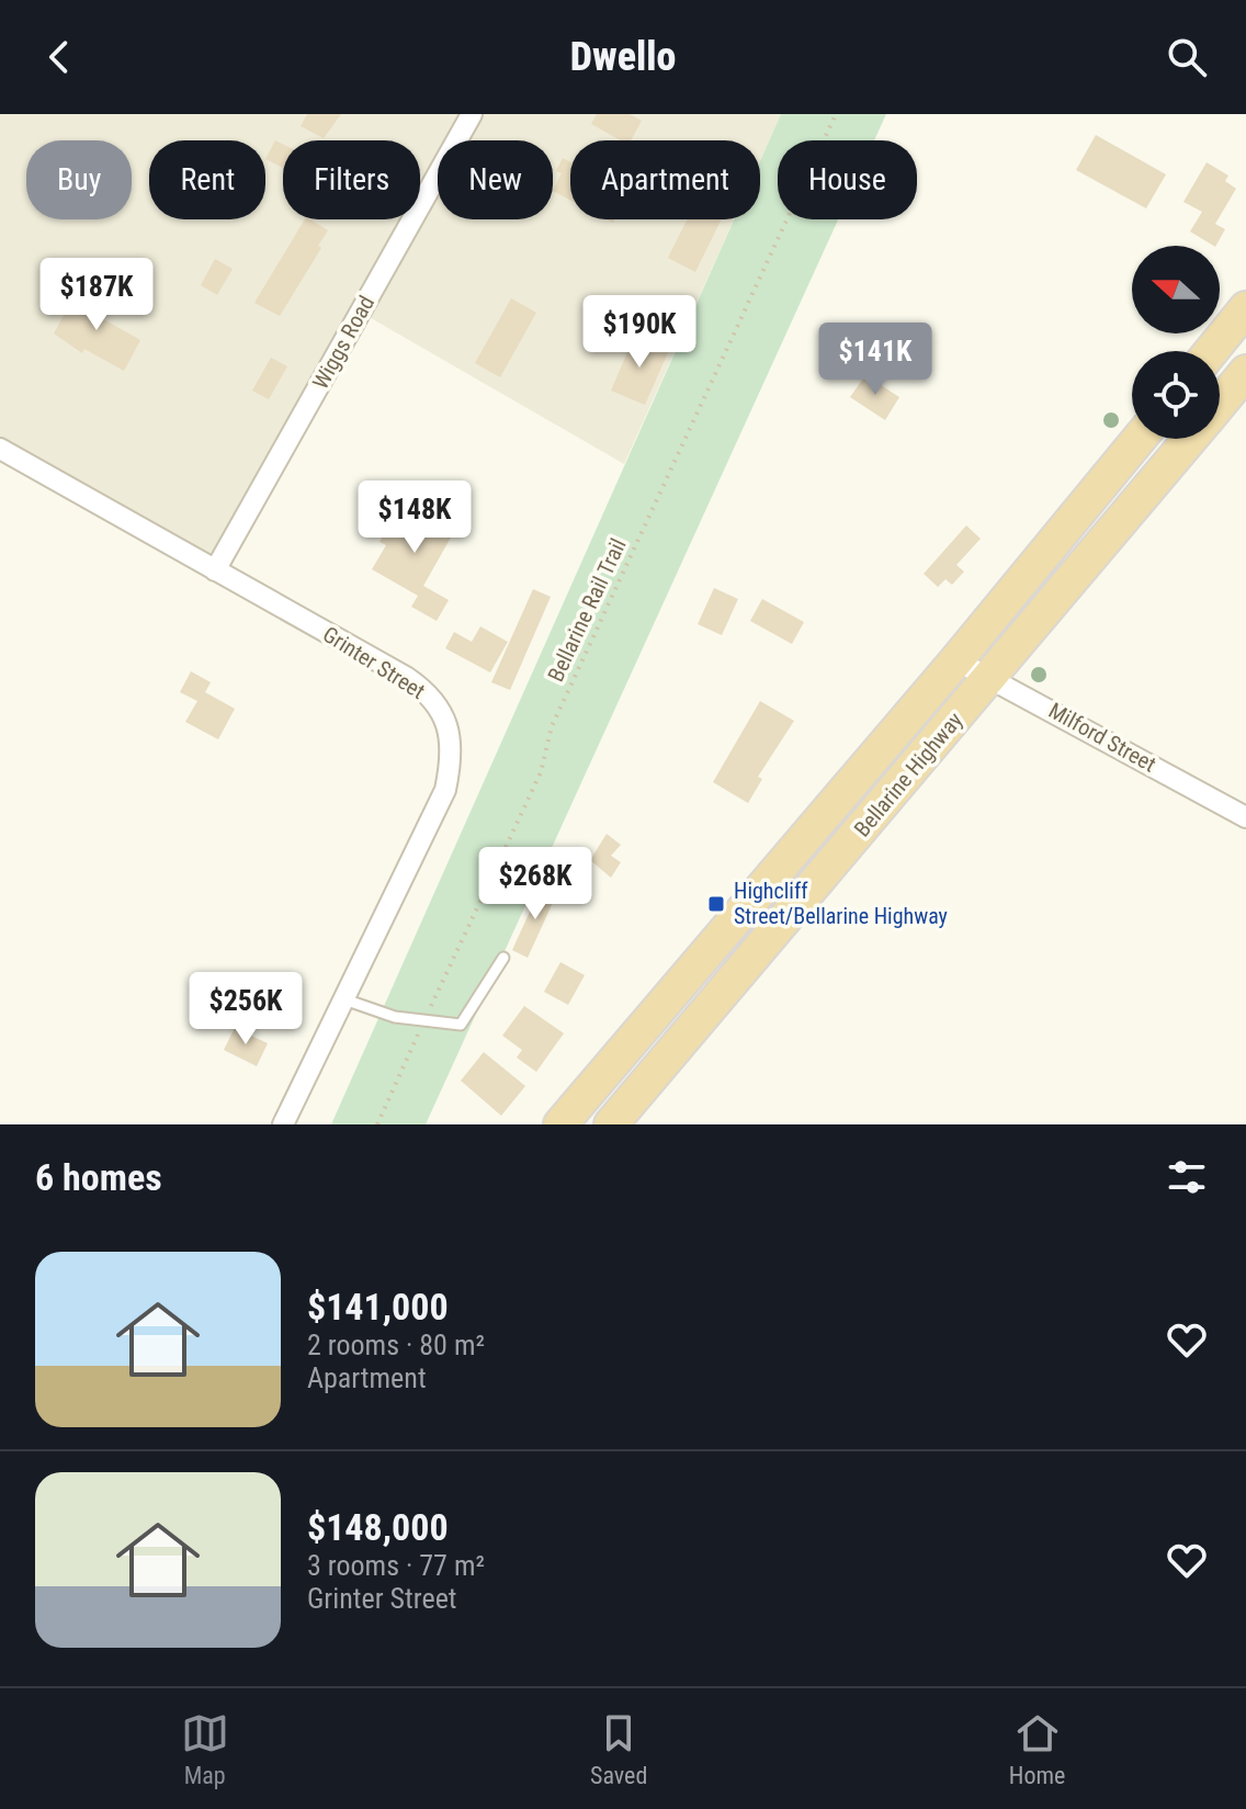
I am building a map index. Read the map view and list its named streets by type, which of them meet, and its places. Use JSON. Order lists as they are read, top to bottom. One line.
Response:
{"streets":{"highway":["Bellarine Highway"],"street":["Wiggs Road","Grinter Street","Milford Street"],"path":["Bellarine Rail Trail"]},"crossings":[["Wiggs Road","Grinter Street"],["Milford Street","Bellarine Highway"]],"places":{"transit":["Highcliff Street/Bellarine Highway"]},"north":"left","page":{"header":"Dwello","chip":["Buy","Rent","Filters","New","Apartment","House"],"price":["$187K","$190K","$141K","$148K","$268K","$256K"],"heading":"6 homes","list":[{"name":"$141,000","note":"2 rooms · 80 m² · Apartment"},{"name":"$148,000","note":"3 rooms · 77 m² · Grinter Street"}],"tabs":["Map","Saved","Home"]}}
